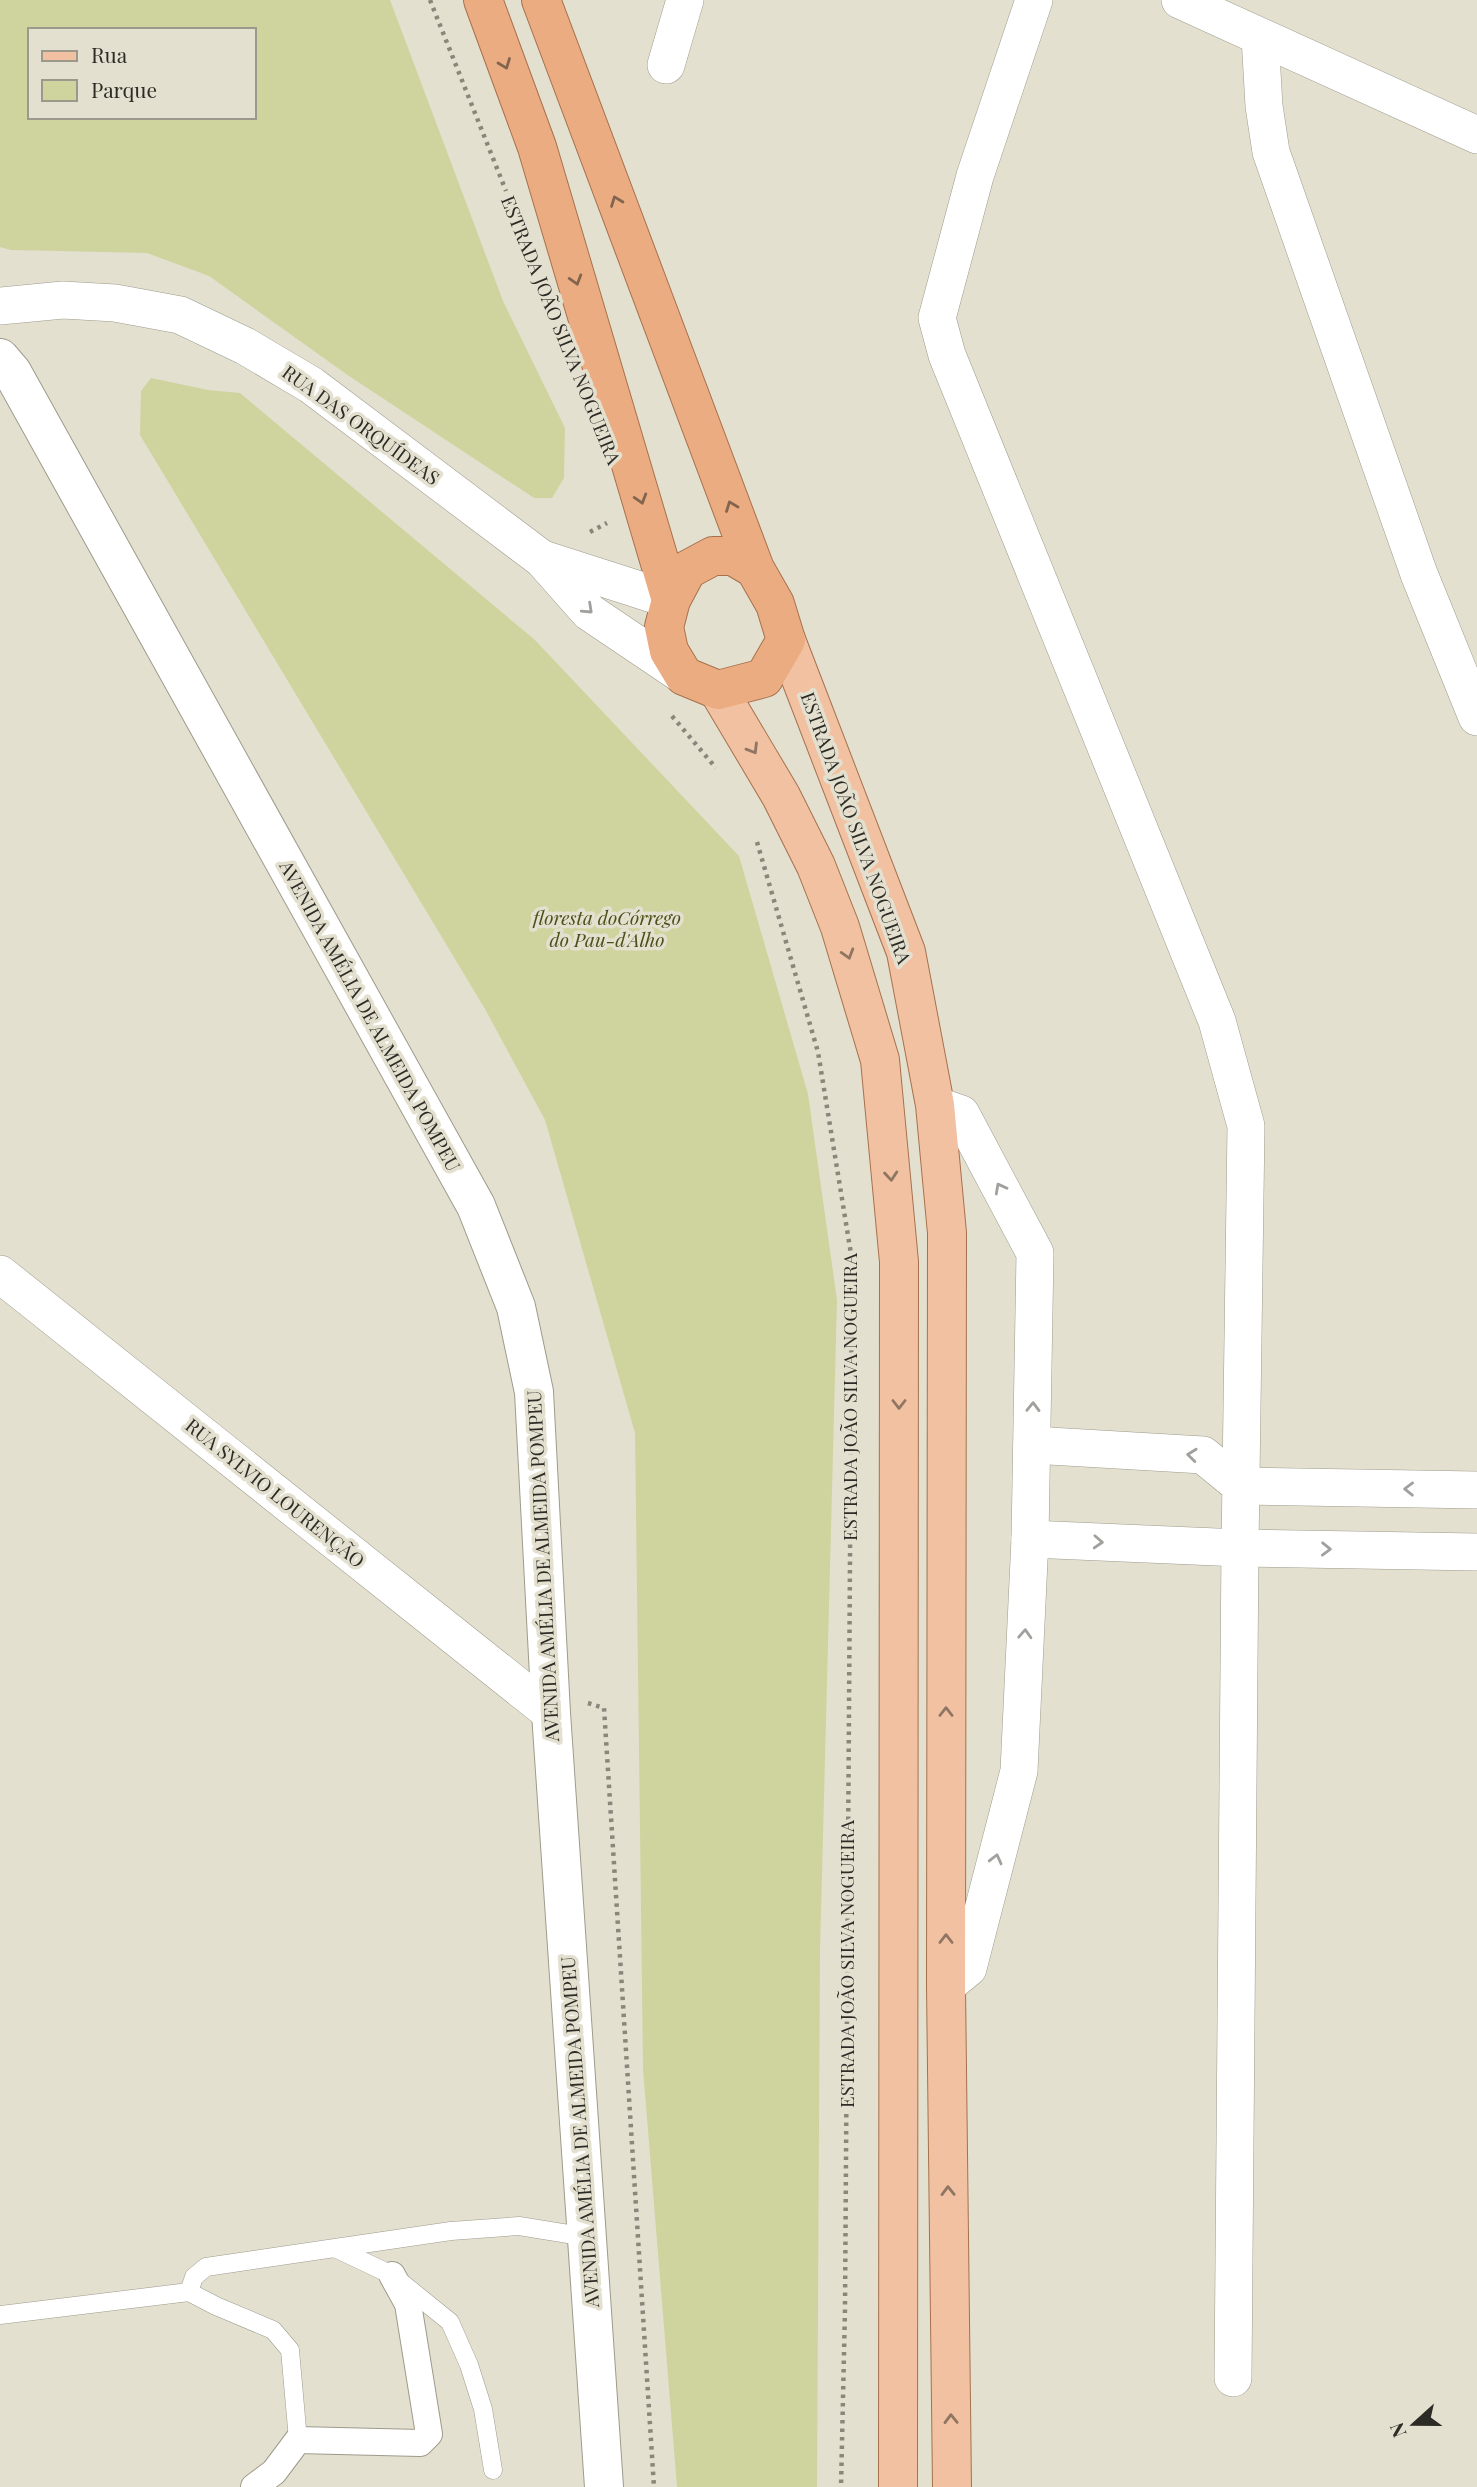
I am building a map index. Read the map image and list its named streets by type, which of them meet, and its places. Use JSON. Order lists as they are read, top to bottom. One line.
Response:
{"streets":{"highway":["ESTRADA JOÃO SILVA NOGUEIRA"],"street":["RUA DAS ORQUÍDEAS","AVENIDA AMÉLIA DE ALMEIDA POMPEU","RUA SYLVIO LOURENÇÃO"]},"crossings":[["ESTRADA JOÃO SILVA NOGUEIRA","RUA DAS ORQUÍDEAS"],["AVENIDA AMÉLIA DE ALMEIDA POMPEU","RUA SYLVIO LOURENÇÃO"]],"parks":["floresta doCórrego do Pau-d'Alho"],"legend":["Rua","Parque"],"north":"left"}
